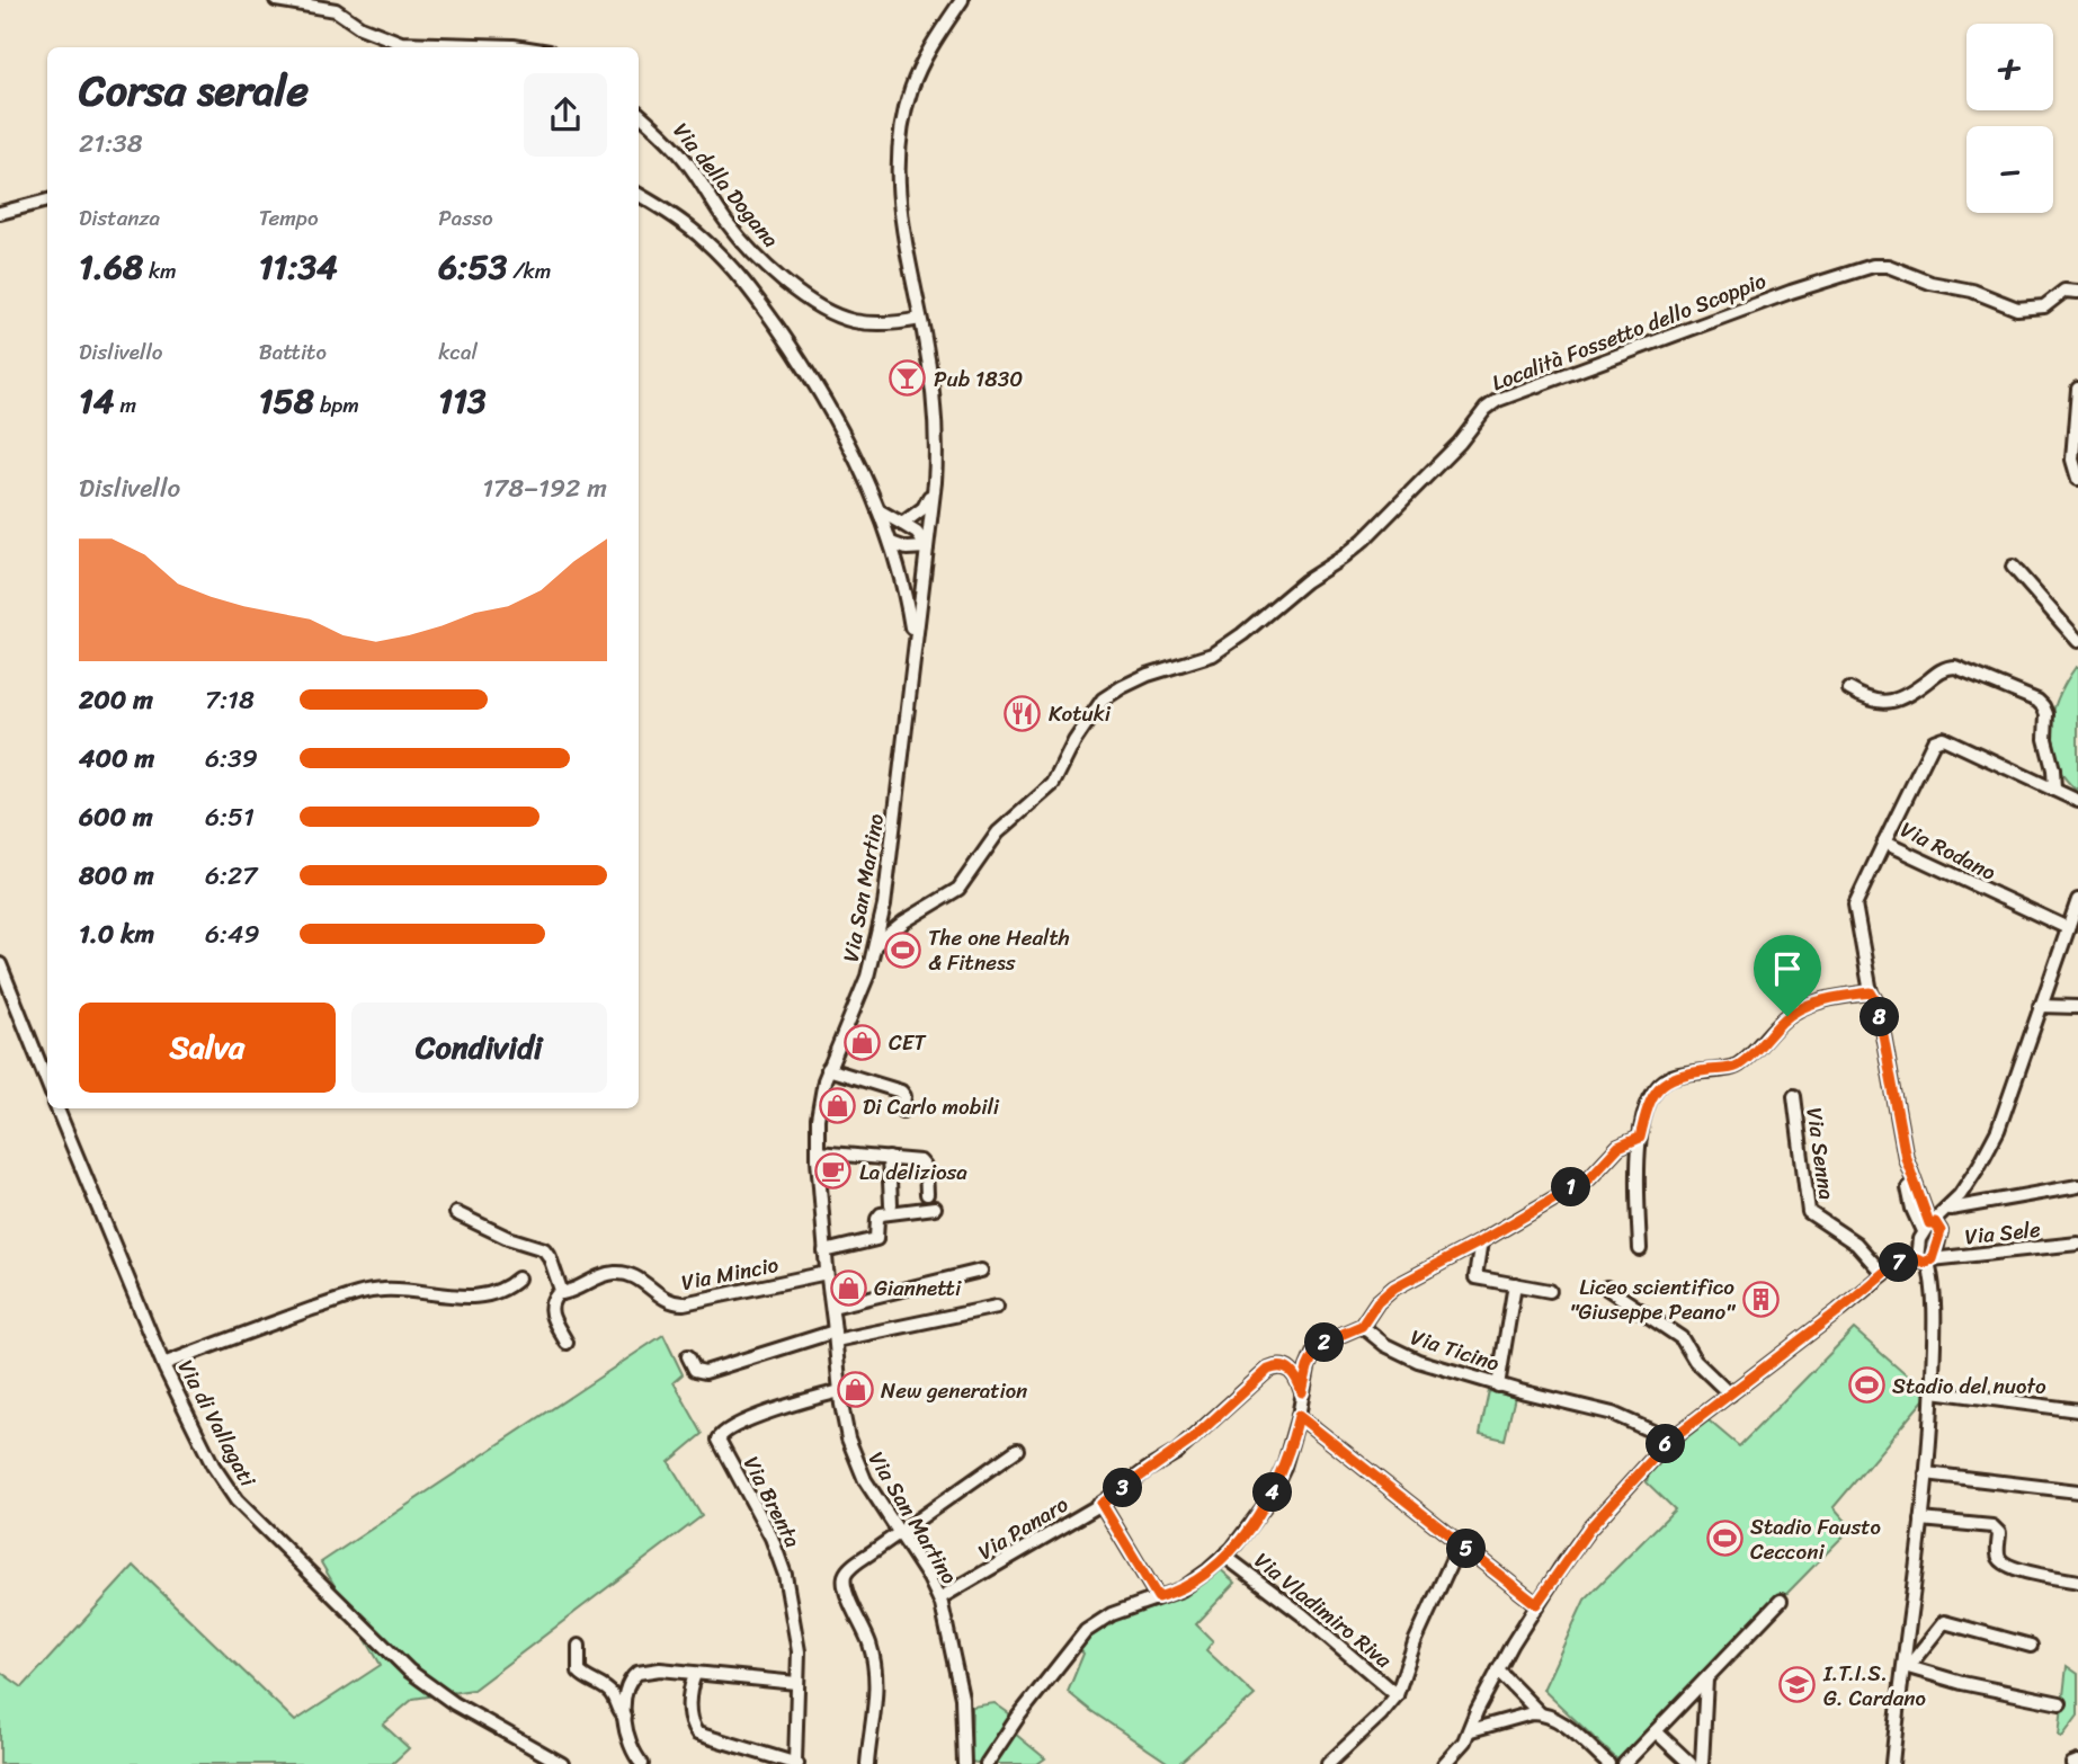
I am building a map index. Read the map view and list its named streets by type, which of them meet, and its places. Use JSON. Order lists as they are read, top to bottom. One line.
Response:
{"streets":{"street":["Via della Dogana","Località Fossetto dello Scoppio","Via Rodano","Via San Martino","Via Senna","Via Sele","Via Mincio","Via Ticino","Via di Vallagati","Via Brenta","Via Panaro","Via Vladimiro Riva"]},"crossings":[["Via della Dogana","Via San Martino"],["Località Fossetto dello Scoppio","Via San Martino"],["Via San Martino","Via Mincio"],["Via San Martino","Via Brenta"],["Via San Martino","Via Panaro"],["Via Senna","Via Sele"],["Via Sele","Via Ticino"]],"places":{"bar":["Pub 1830"],"restaurant":["Kotuki"],"sports":["The one Health & Fitness","Stadio del nuoto","Stadio Fausto Cecconi"],"shop":["CET","Di Carlo mobili","Giannetti","New generation"],"cafe":["La deliziosa"],"building":["Liceo scientifico \"Giuseppe Peano\""],"school or university":["I.T.I.S. G. Cardano"]},"page":{"map_buttons":["+","−"],"heading":["Corsa serale","21:38"],"stats":[["Distanza","1.68 km"],["Tempo","11:34"],["Passo","6:53 /km"],["Dislivello","14 m"],["Battito","158 bpm"],["kcal","113"]],"chart":["Dislivello","178–192 m"],"list":[{"name":"200 m","note":"7:18"},{"name":"400 m","note":"6:39"},{"name":"600 m","note":"6:51"},{"name":"800 m","note":"6:27"},{"name":"1.0 km","note":"6:49"}],"buttons":["Salva","Condividi"],"pins":["8","1","7","2","6","3","4","5"]}}
